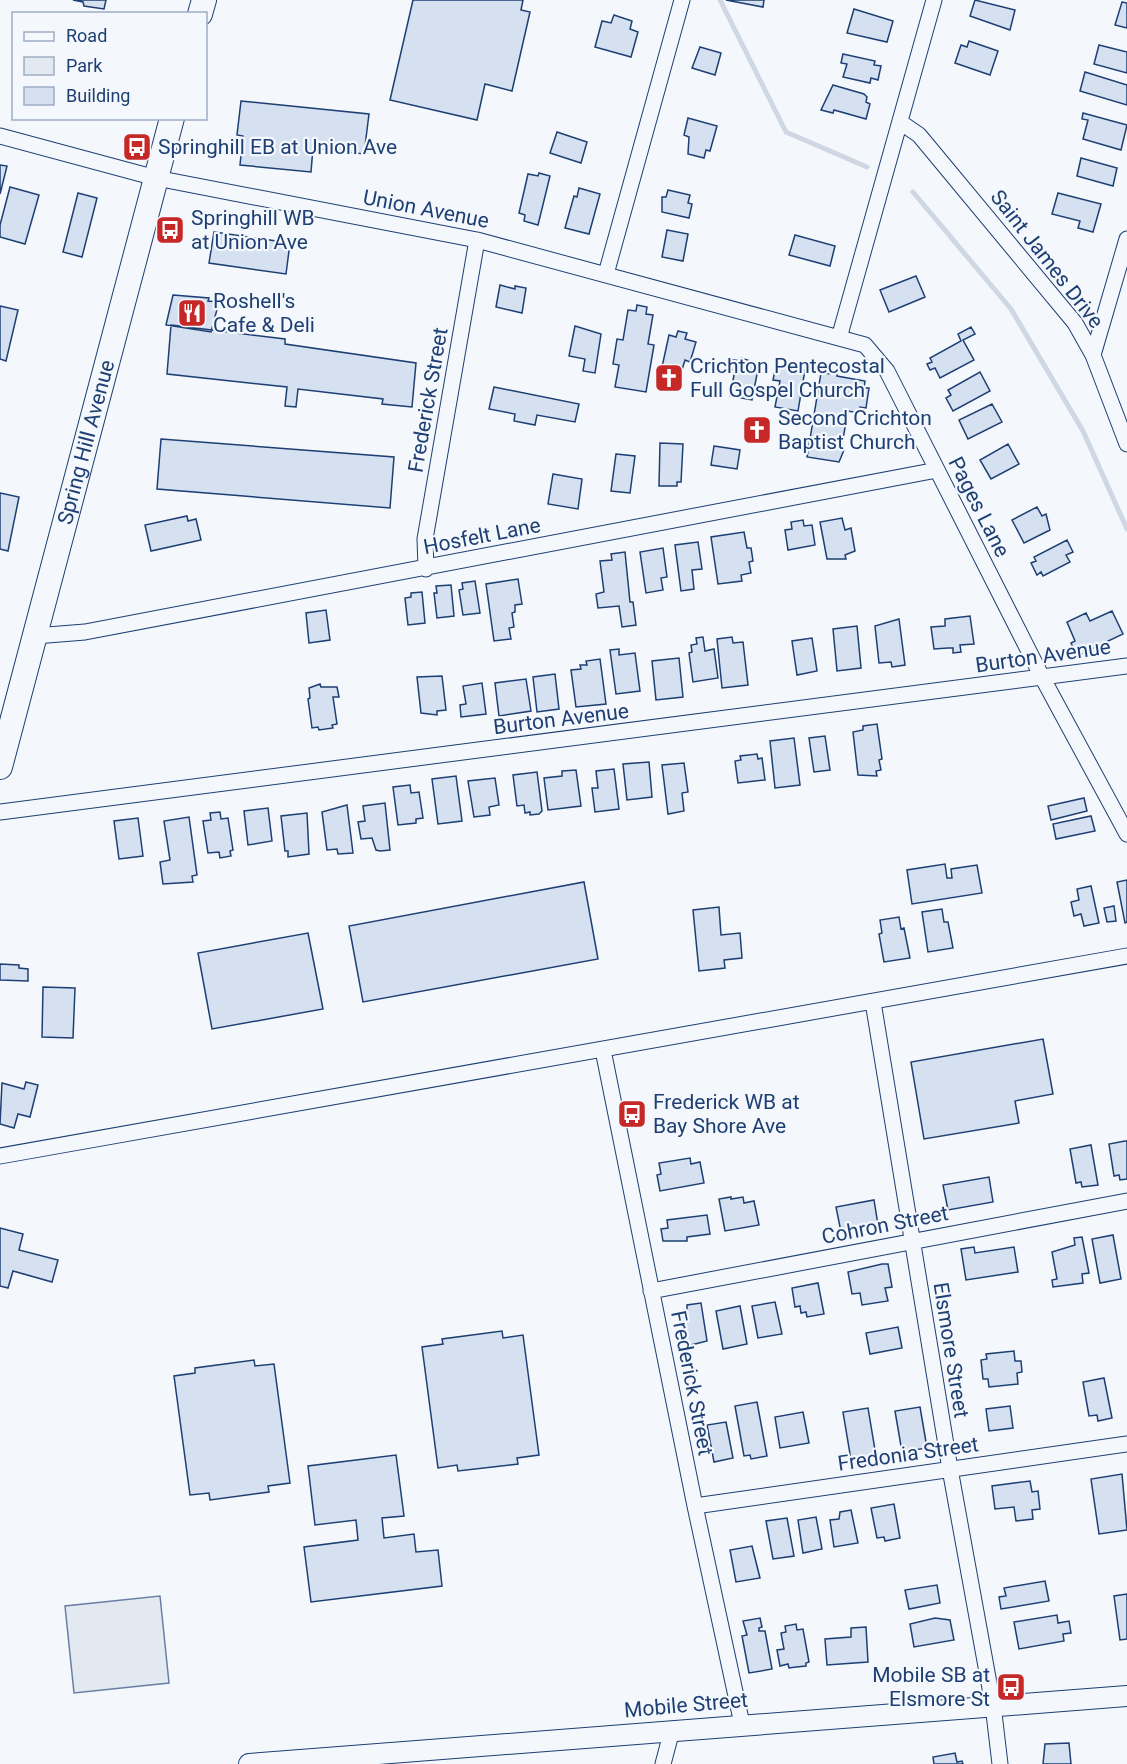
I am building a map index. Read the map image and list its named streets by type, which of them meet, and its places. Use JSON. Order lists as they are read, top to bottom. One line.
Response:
{"streets":{"main road":["Spring Hill Avenue"],"street":["Union Avenue","Saint James Drive","Frederick Street","Pages Lane","Hosfelt Lane","Burton Avenue","Cohron Street","Elsmore Street","Fredonia Street","Mobile Street"]},"crossings":[["Union Avenue","Frederick Street"],["Union Avenue","Spring Hill Avenue"],["Union Avenue","Pages Lane"],["Frederick Street","Hosfelt Lane"],["Frederick Street","Cohron Street"],["Frederick Street","Fredonia Street"],["Frederick Street","Mobile Street"],["Spring Hill Avenue","Hosfelt Lane"],["Pages Lane","Hosfelt Lane"],["Pages Lane","Burton Avenue"],["Cohron Street","Elsmore Street"],["Elsmore Street","Fredonia Street"],["Elsmore Street","Mobile Street"]],"places":{"bus stop":["Springhill EB at Union Ave","Springhill WB at Union Ave","Frederick WB at Bay Shore Ave","Mobile SB at Elsmore St"],"restaurant":["Roshell's Cafe & Deli"],"church":["Crichton Pentecostal Full Gospel Church","Second Crichton Baptist Church"]},"legend":["Road","Park","Building"]}
